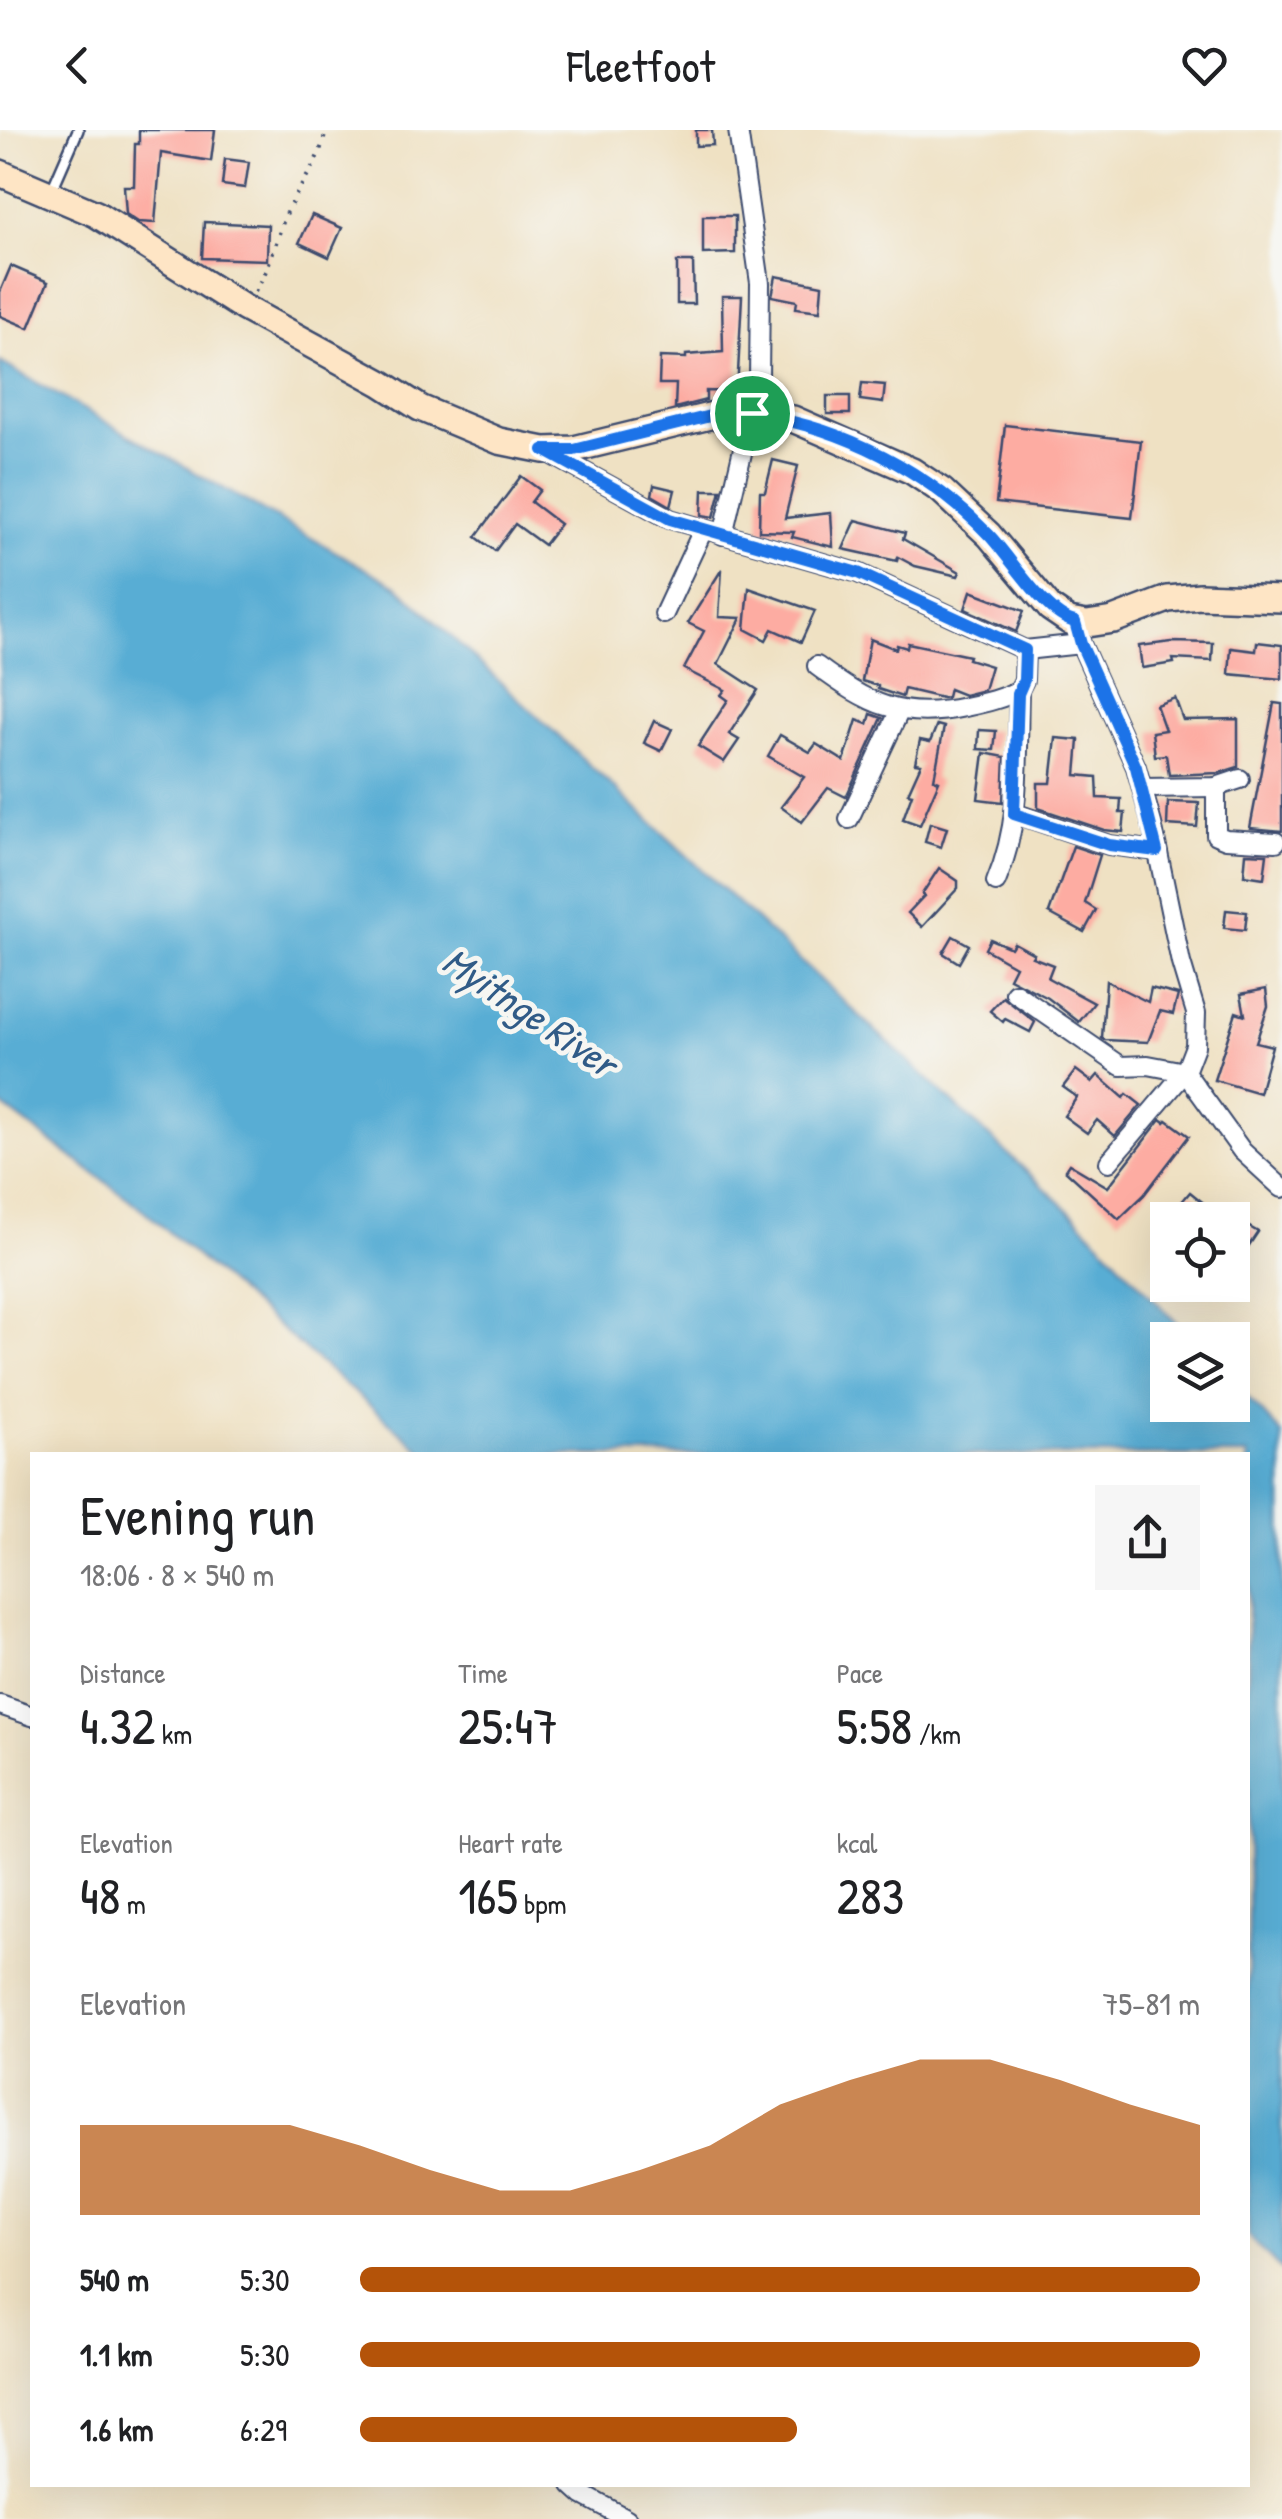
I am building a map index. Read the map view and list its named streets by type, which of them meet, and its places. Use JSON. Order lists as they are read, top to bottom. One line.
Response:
{"water":["Myitnge River"],"page":{"header":"Fleetfoot","heading":["Evening run","18:06 · 8 × 540 m"],"stats":[["Distance","4.32 km"],["Time","25:47"],["Pace","5:58 /km"],["Elevation","48 m"],["Heart rate","165 bpm"],["kcal","283"]],"chart":["Elevation","75–81 m"],"list":[{"name":"540 m","note":"5:30"},{"name":"1.1 km","note":"5:30"},{"name":"1.6 km","note":"6:29"}]}}
